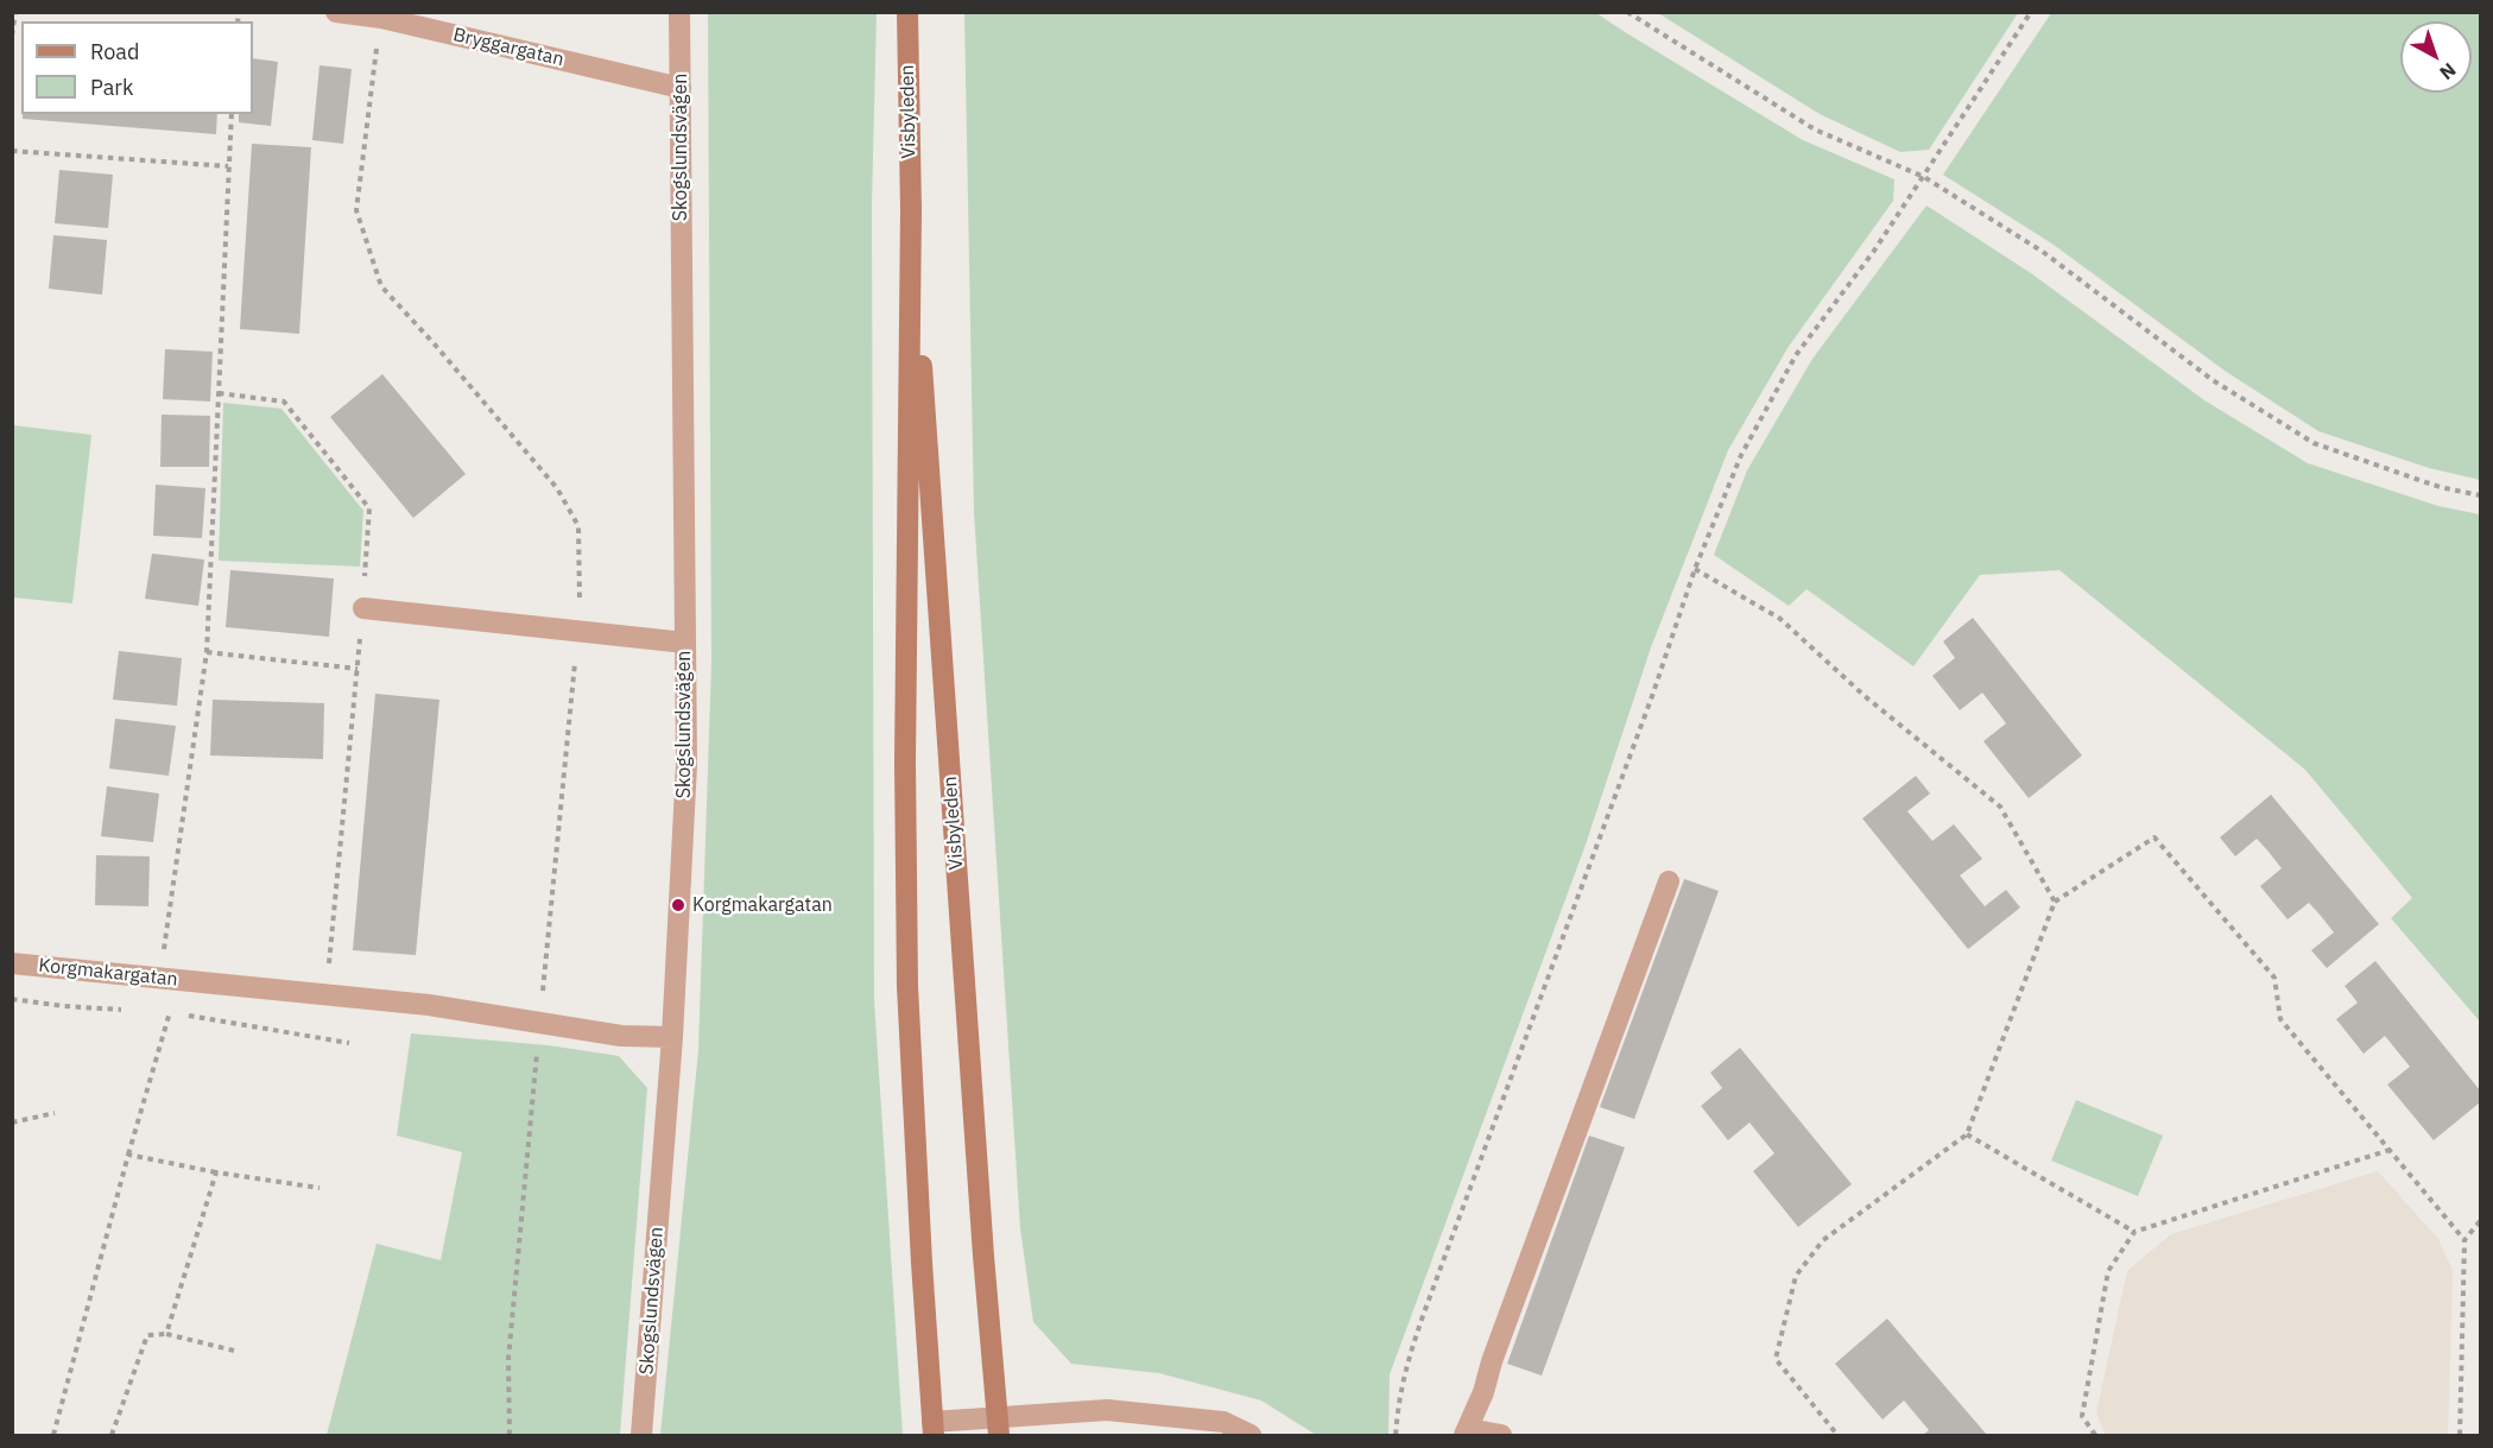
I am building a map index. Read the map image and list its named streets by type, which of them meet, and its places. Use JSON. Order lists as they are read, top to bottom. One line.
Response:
{"streets":{"main road":["Visbyleden"],"street":["Bryggargatan","Skogslundsvägen","Korgmakargatan"]},"crossings":[["Bryggargatan","Skogslundsvägen"],["Skogslundsvägen","Korgmakargatan"]],"places":["Korgmakargatan"],"legend":["Road","Park"],"north":"bottom right"}
